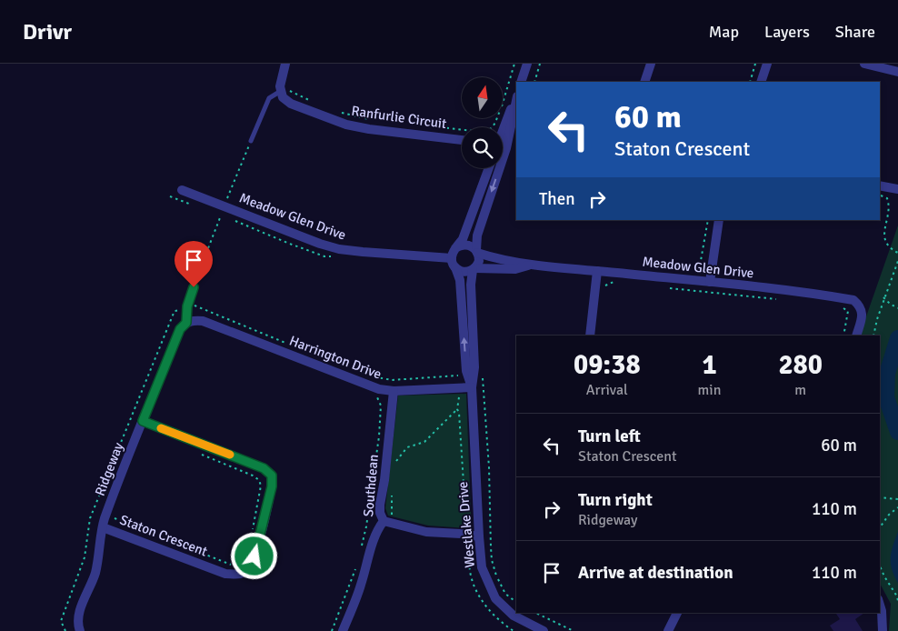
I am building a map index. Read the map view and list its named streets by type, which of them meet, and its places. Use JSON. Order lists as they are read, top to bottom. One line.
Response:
{"streets":{"street":["Ranfurlie Circuit","Meadow Glen Drive","Harrington Drive","Ridgeway","Southdean","Westlake Drive","Staton Crescent"]},"crossings":[["Meadow Glen Drive","Westlake Drive"],["Harrington Drive","Ridgeway"],["Harrington Drive","Southdean"],["Harrington Drive","Westlake Drive"],["Ridgeway","Staton Crescent"]],"north":"top","page":{"header":"Drivr","nav":["Map","Layers","Share"],"turn":["60 m","Staton Crescent"],"then":"Then","eta":["09:38","Arrival","1","min","280","m"],"list":[{"name":"Turn left","note":"Staton Crescent","value":"60 m"},{"name":"Turn right","note":"Ridgeway","value":"110 m"},{"name":"Arrive at destination","value":"110 m"}]}}
